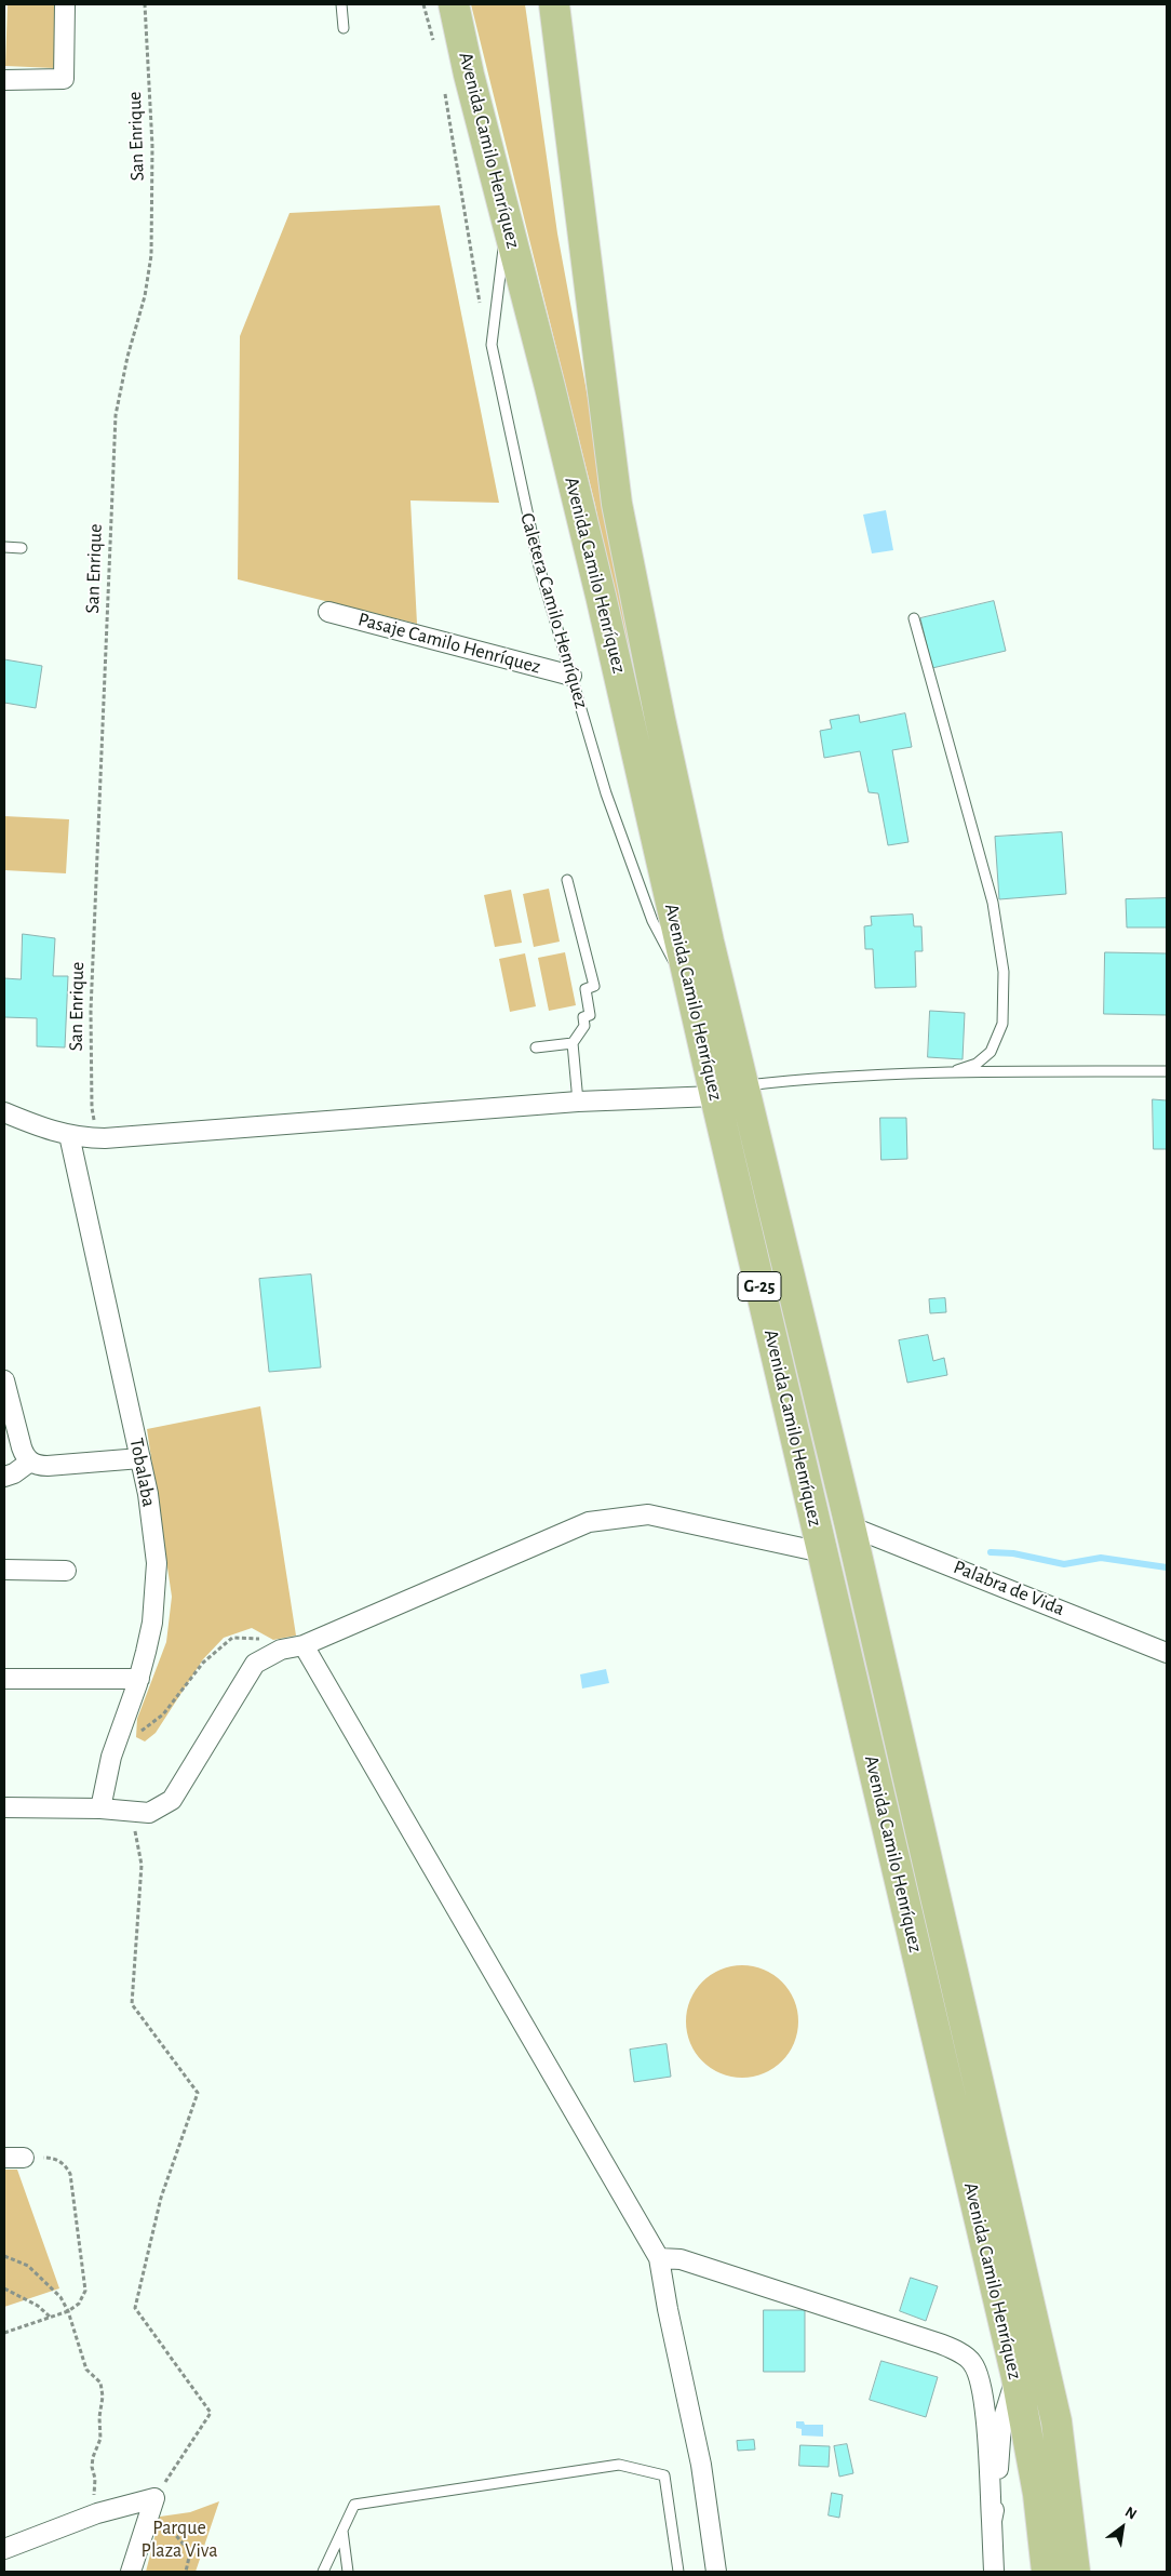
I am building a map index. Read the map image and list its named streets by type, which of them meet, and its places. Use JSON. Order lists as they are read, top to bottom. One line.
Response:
{"streets":{"main road":["Avenida Camilo Henríquez","G-25"],"street":["Pasaje Camilo Henríquez","Tobalaba","Palabra de Vida"],"lane":["Caletera Camilo Henríquez"],"path":["San Enrique"]},"crossings":[["Avenida Camilo Henríquez","Caletera Camilo Henríquez"],["Avenida Camilo Henríquez","Palabra de Vida"],["Caletera Camilo Henríquez","Pasaje Camilo Henríquez"]],"parks":["Parque Plaza Viva"],"north":"top right"}
